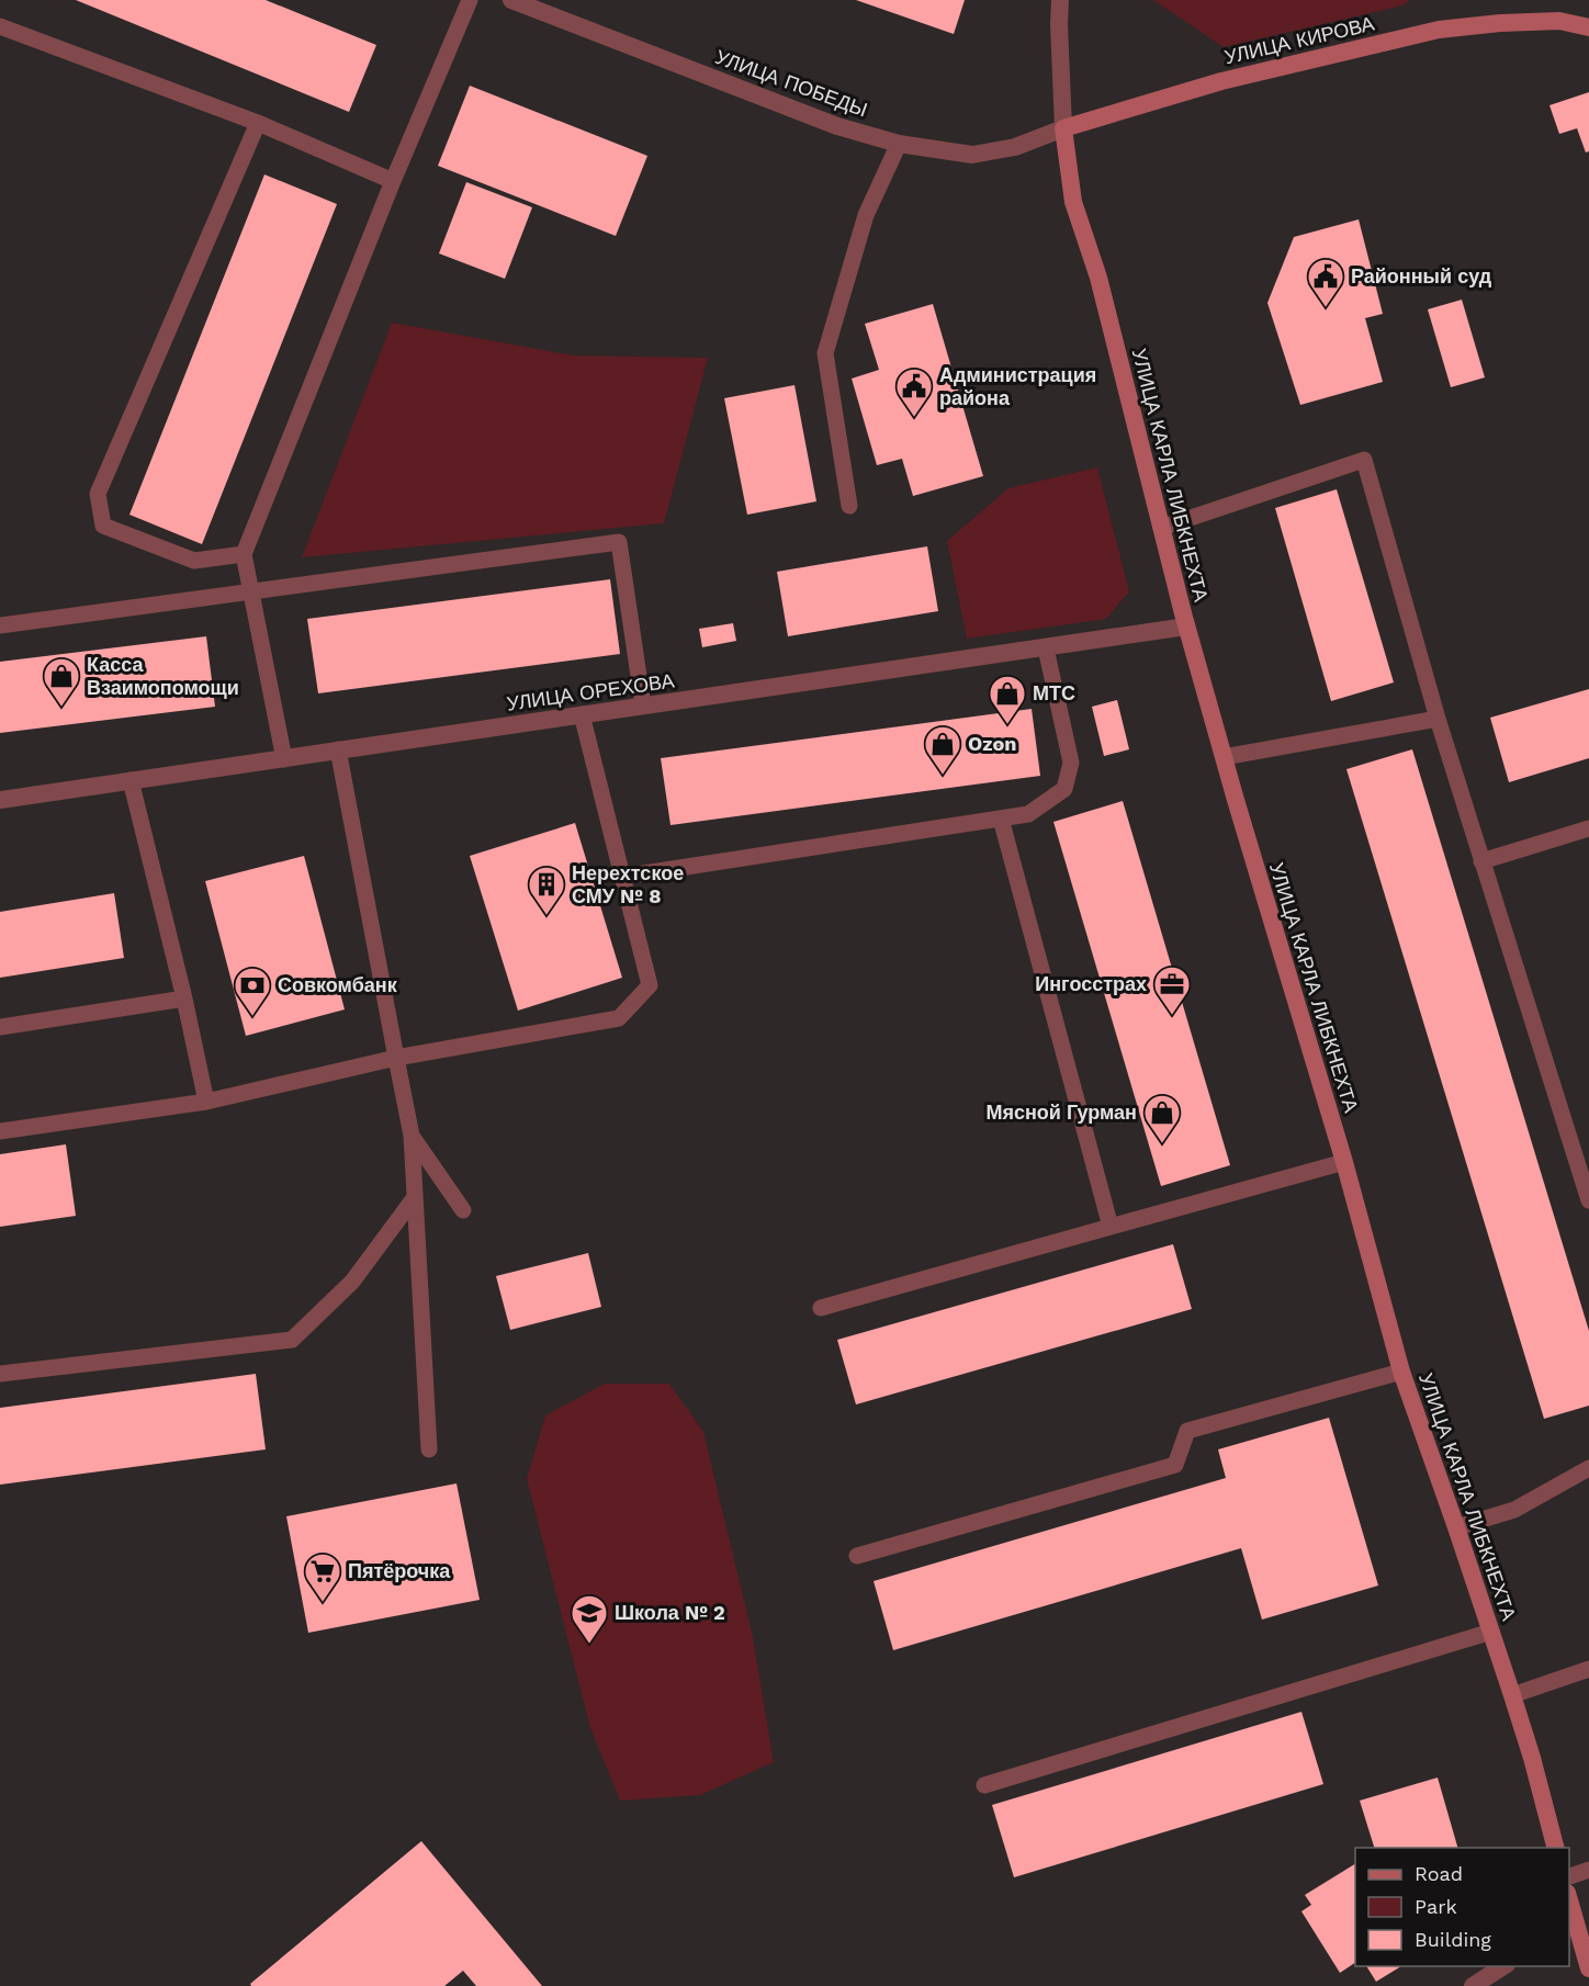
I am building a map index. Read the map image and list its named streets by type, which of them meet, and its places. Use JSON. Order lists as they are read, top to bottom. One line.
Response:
{"streets":{"main road":["УЛИЦА КИРОВА","УЛИЦА КАРЛА ЛИБКНЕХТА"],"street":["УЛИЦА ПОБЕДЫ","УЛИЦА ОРЕХОВА"]},"crossings":[["УЛИЦА КИРОВА","УЛИЦА ПОБЕДЫ"],["УЛИЦА КИРОВА","УЛИЦА КАРЛА ЛИБКНЕХТА"],["УЛИЦА ПОБЕДЫ","УЛИЦА КАРЛА ЛИБКНЕХТА"],["УЛИЦА КАРЛА ЛИБКНЕХТА","УЛИЦА ОРЕХОВА"]],"places":{"public building":["Районный суд","Администрация района"],"shop":["Касса Взаимопомощи","МТС","Ozon","Мясной Гурман"],"building":["Нерехтское СМУ № 8"],"office":["Ингосстрах"],"bank":["Совкомбанк"],"supermarket":["Пятёрочка"],"school or university":["Школа № 2"]},"legend":["Road","Park","Building"]}
